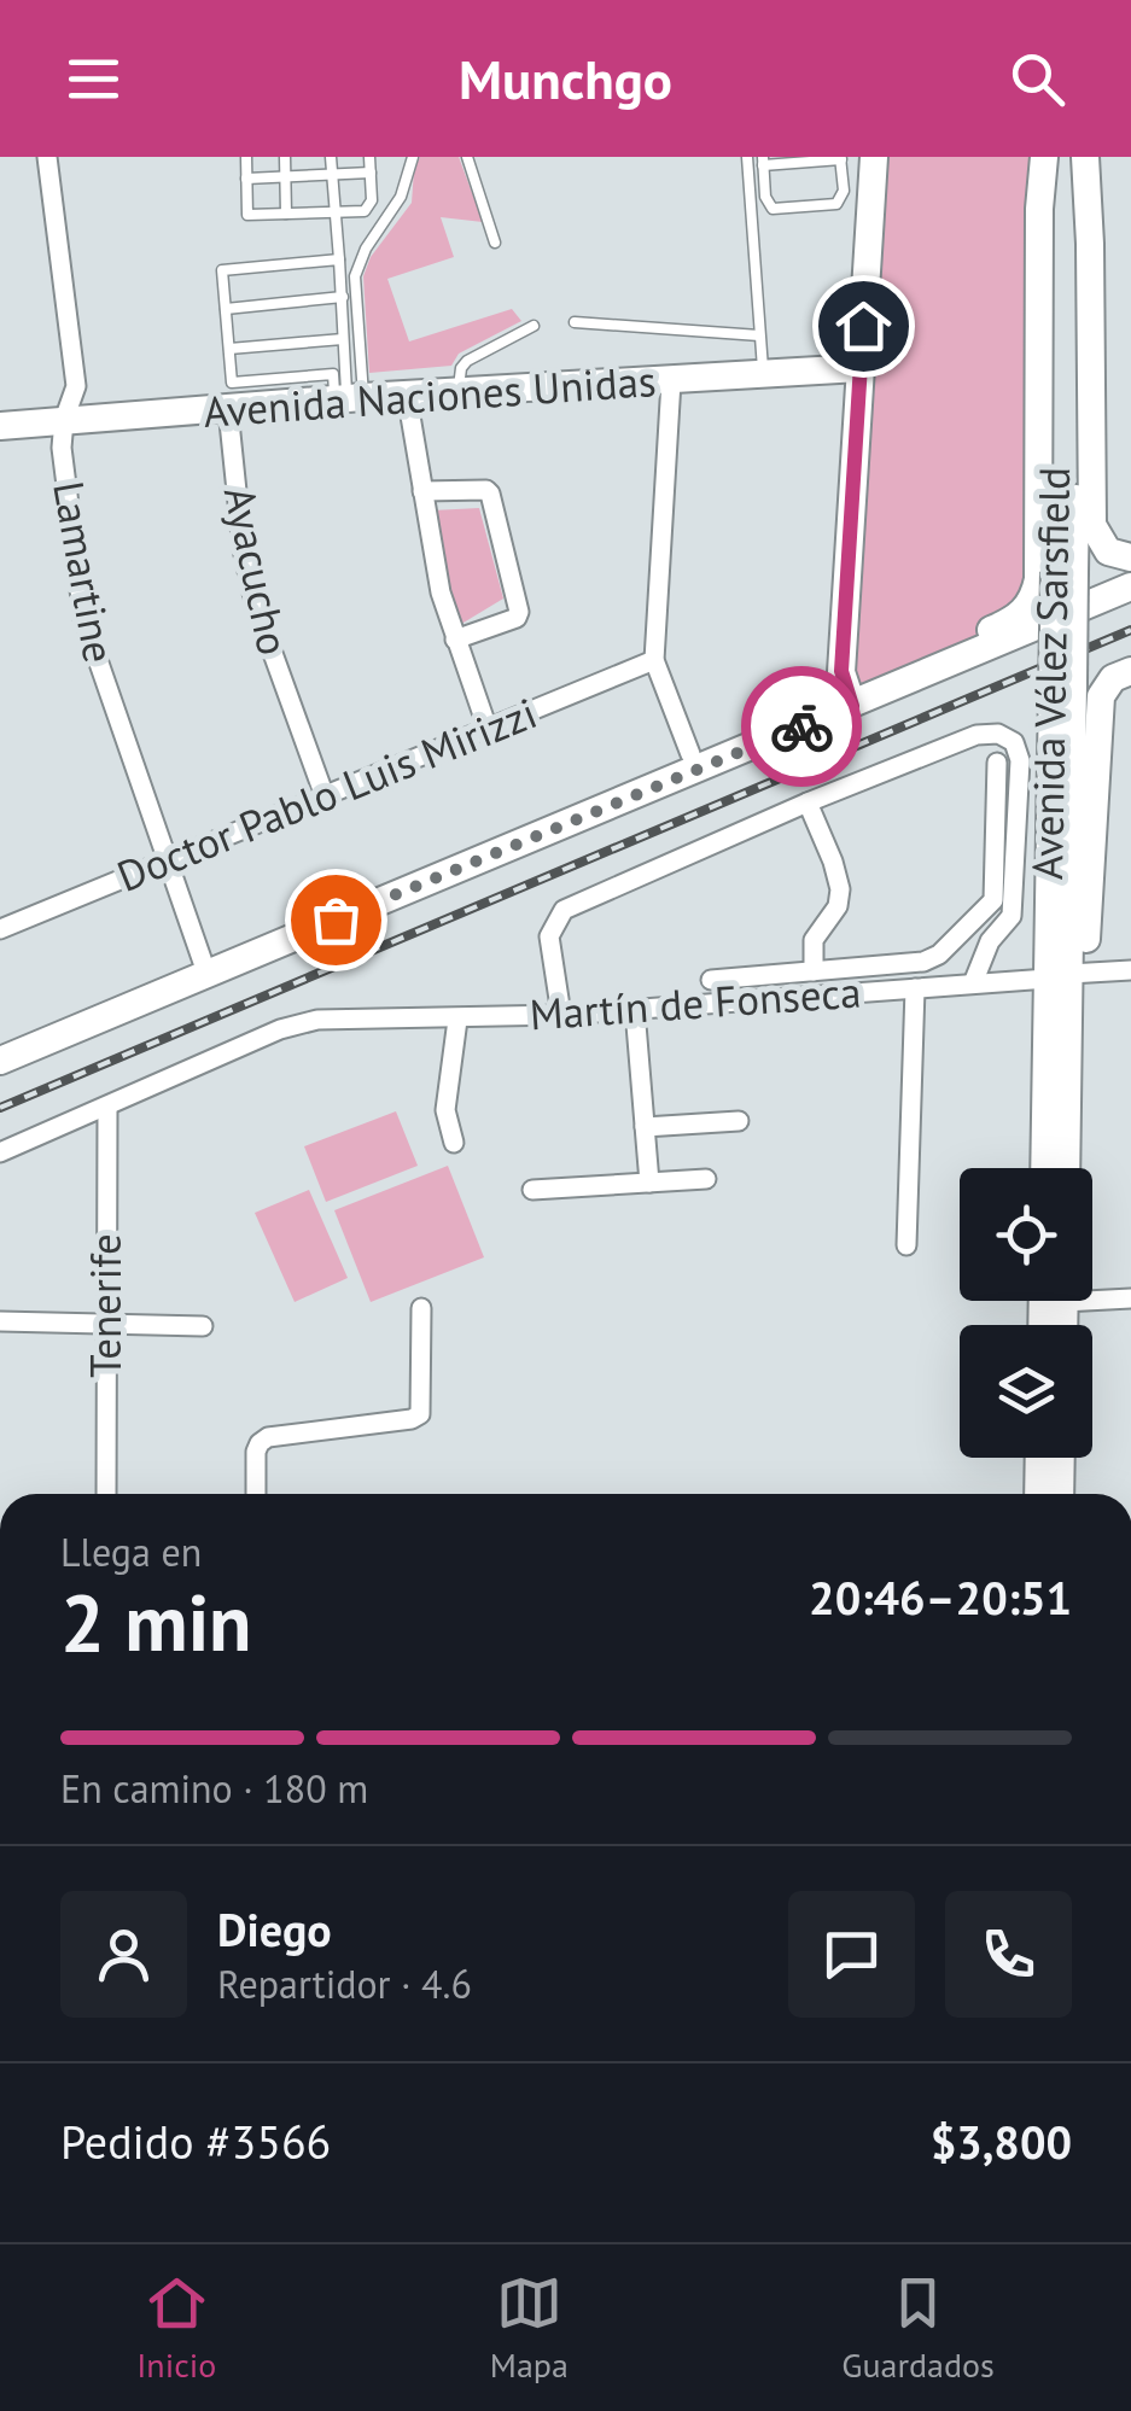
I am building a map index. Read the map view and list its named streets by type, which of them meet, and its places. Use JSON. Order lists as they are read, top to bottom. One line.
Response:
{"streets":{"main road":["Avenida Naciones Unidas","Avenida Vélez Sarsfield"],"street":["Ayacucho","Lamartine","Doctor Pablo Luis Mirizzi","Martín de Fonseca","Tenerife"]},"crossings":[["Avenida Naciones Unidas","Ayacucho"],["Avenida Naciones Unidas","Lamartine"],["Ayacucho","Doctor Pablo Luis Mirizzi"],["Lamartine","Doctor Pablo Luis Mirizzi"],["Avenida Vélez Sarsfield","Martín de Fonseca"],["Martín de Fonseca","Tenerife"]],"page":{"header":"Munchgo","heading":["2 min","Llega en","20:46–20:51"],"panel":["Diego","Repartidor · 4.6","Pedido #3566","$3,800"],"bar":"En camino · 180 m","tabs":["Inicio","Mapa","Guardados"]}}
